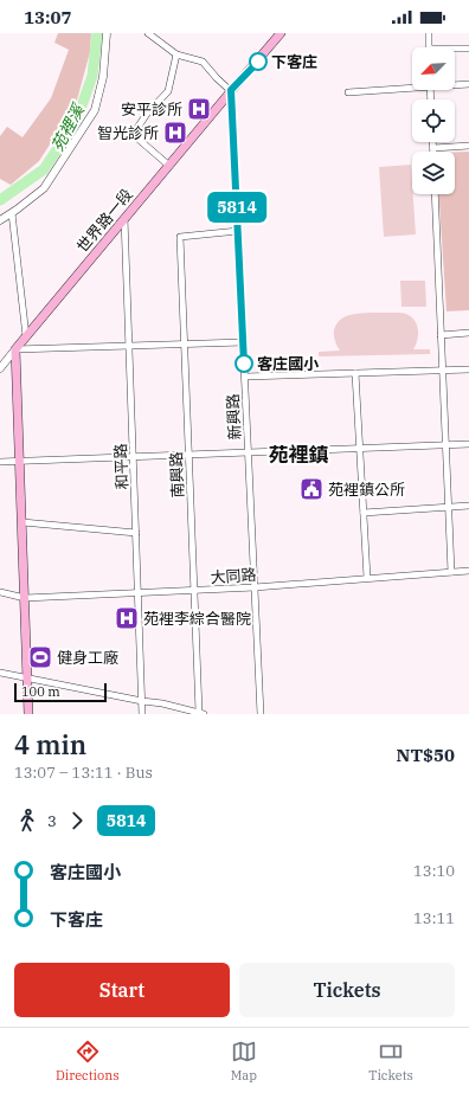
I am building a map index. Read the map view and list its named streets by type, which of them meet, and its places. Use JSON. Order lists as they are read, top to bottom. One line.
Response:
{"streets":{"main road":["世界路一段"],"street":["新興路","和平路","南興路","大同路"]},"crossings":[["世界路一段","新興路"],["世界路一段","和平路"],["新興路","南興路"],["新興路","大同路"],["和平路","大同路"],["南興路","大同路"]],"districts":["苑裡鎮"],"water":["苑裡溪"],"places":{"other":["下客庄","客庄國小"],"hospital":["安平診所","智光診所","苑裡李綜合醫院"],"public building":["苑裡鎮公所"],"sports":["健身工廠"]},"lines":["bus line 5814"],"scale_bar":"100 m","north":"bottom left","page":{"status":"13:07","on_map":"5814","scale":"100 m","heading":["4 min","13:07 – 13:11 · Bus","NT$50"],"legs":["3","5814"],"list":[{"name":"客庄國小","value":"13:10"},{"name":"下客庄","value":"13:11"}],"buttons":["Start","Tickets"],"tabs":["Directions","Map","Tickets"]}}
